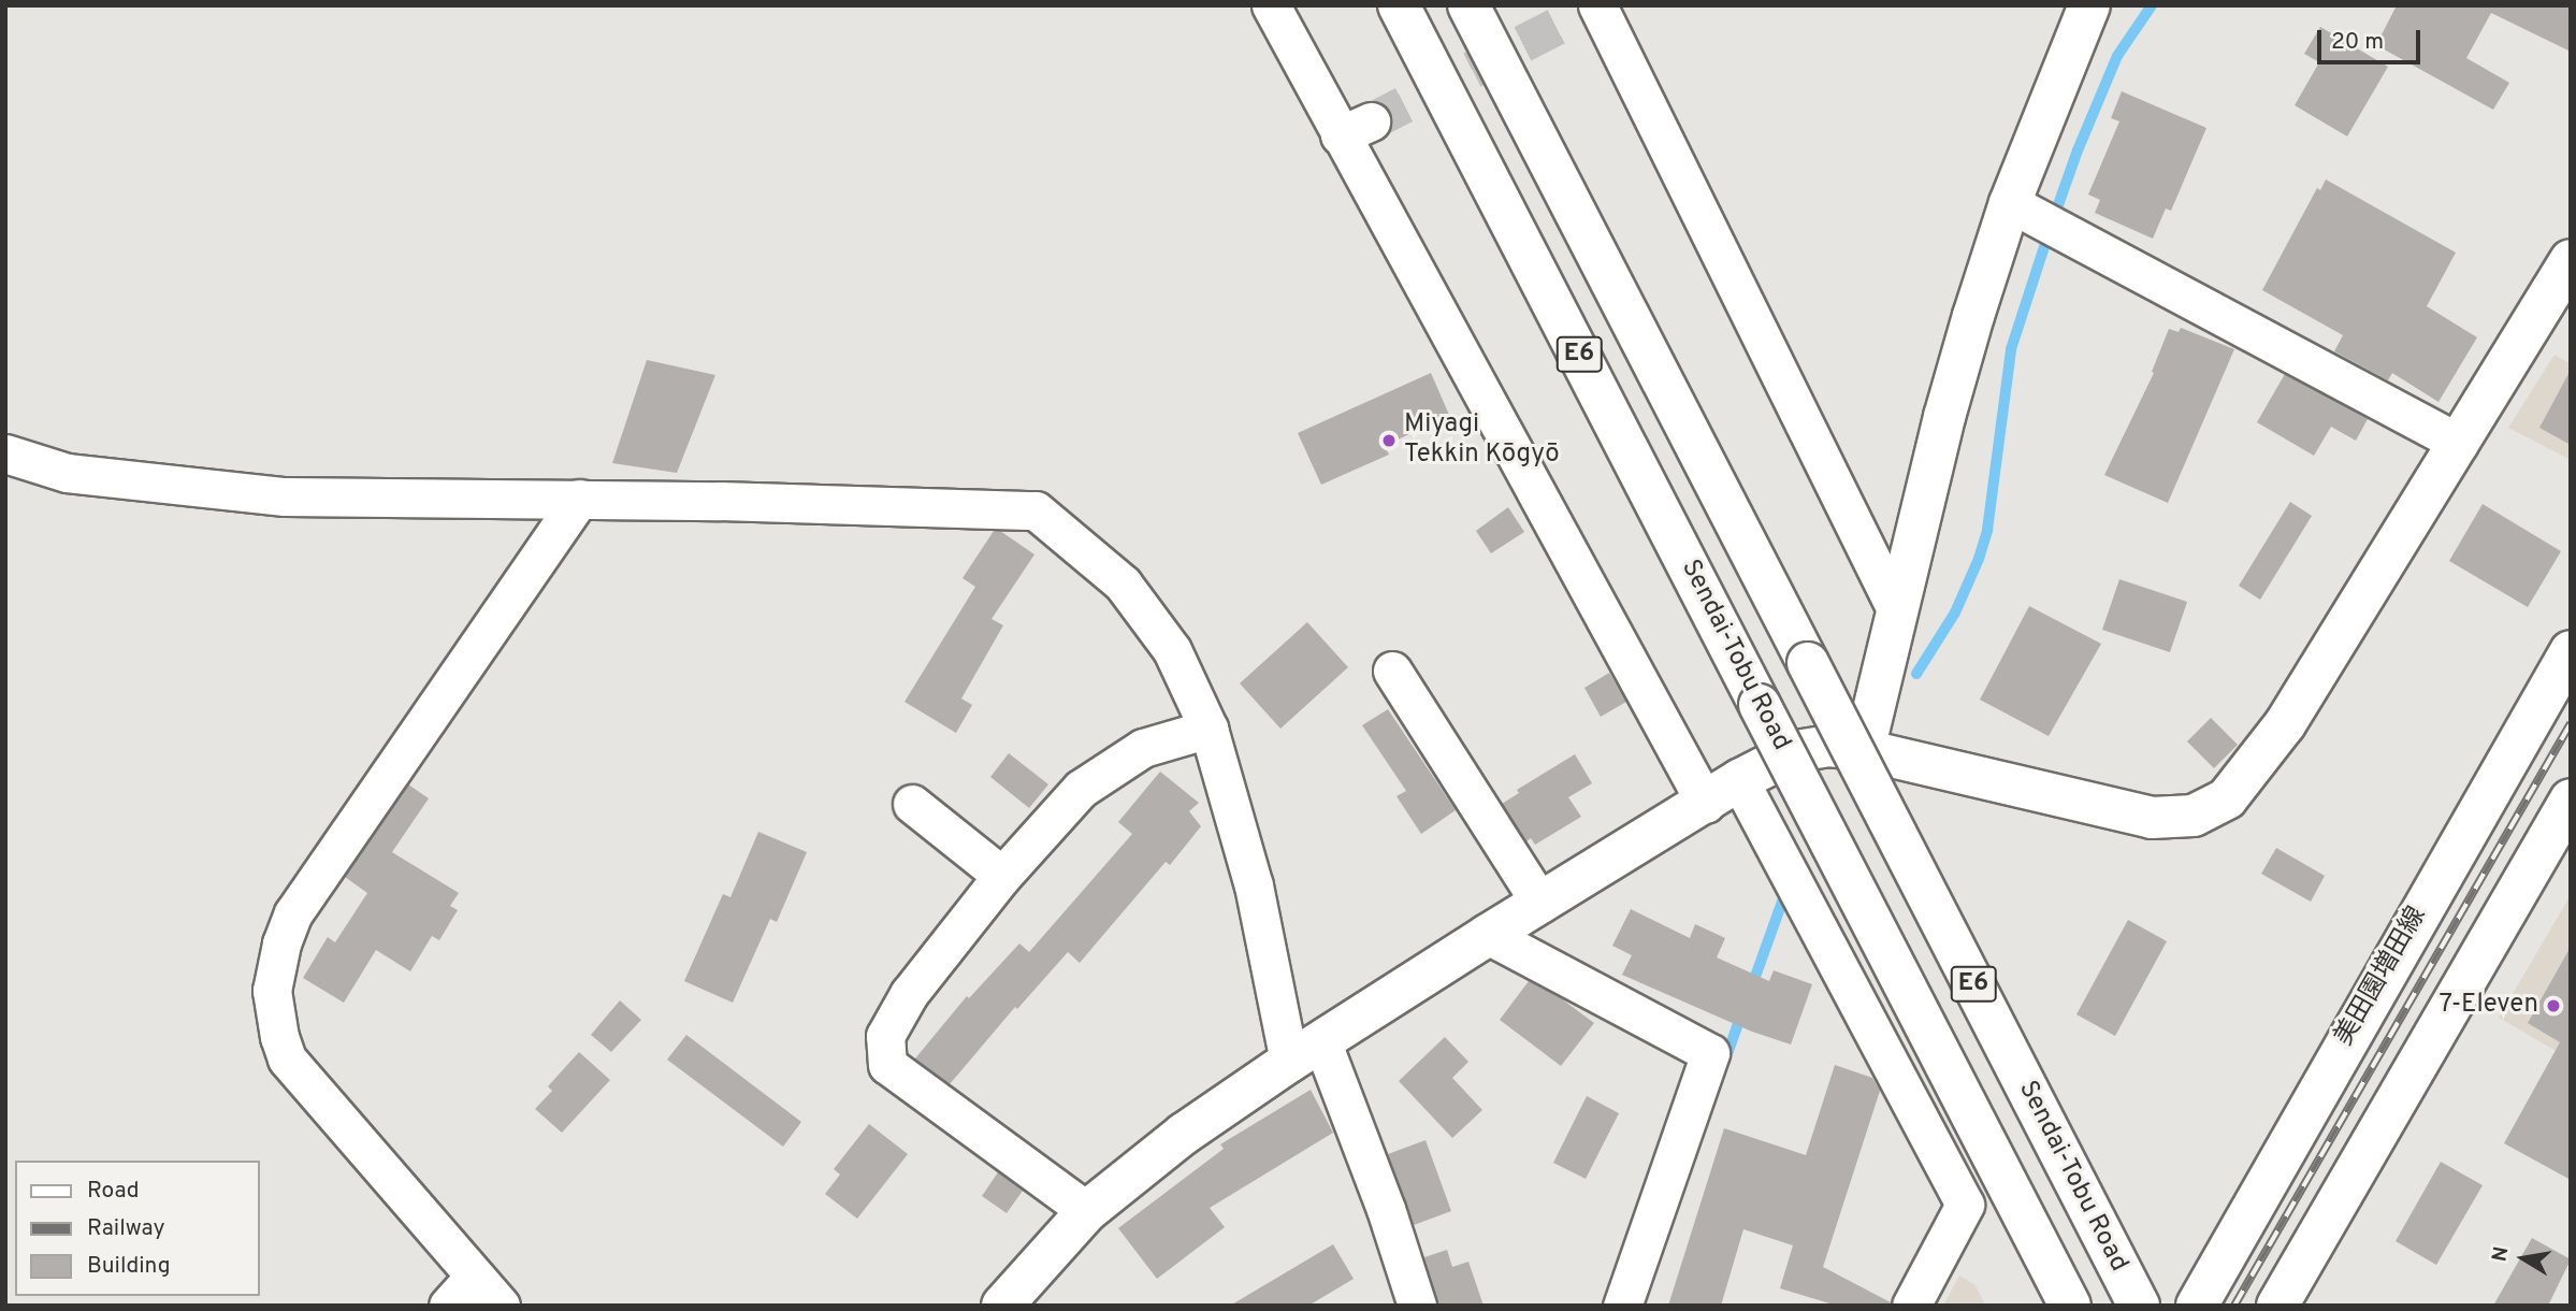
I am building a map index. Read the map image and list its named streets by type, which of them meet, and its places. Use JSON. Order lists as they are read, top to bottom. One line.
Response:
{"streets":{"main road":["E6","Sendai-Tobu Road","美田園増田線"]},"places":["Miyagi Tekkin Kōgyō","7-Eleven"],"legend":["Road","Railway","Building"],"scale_bar":"20 m","north":"left"}
